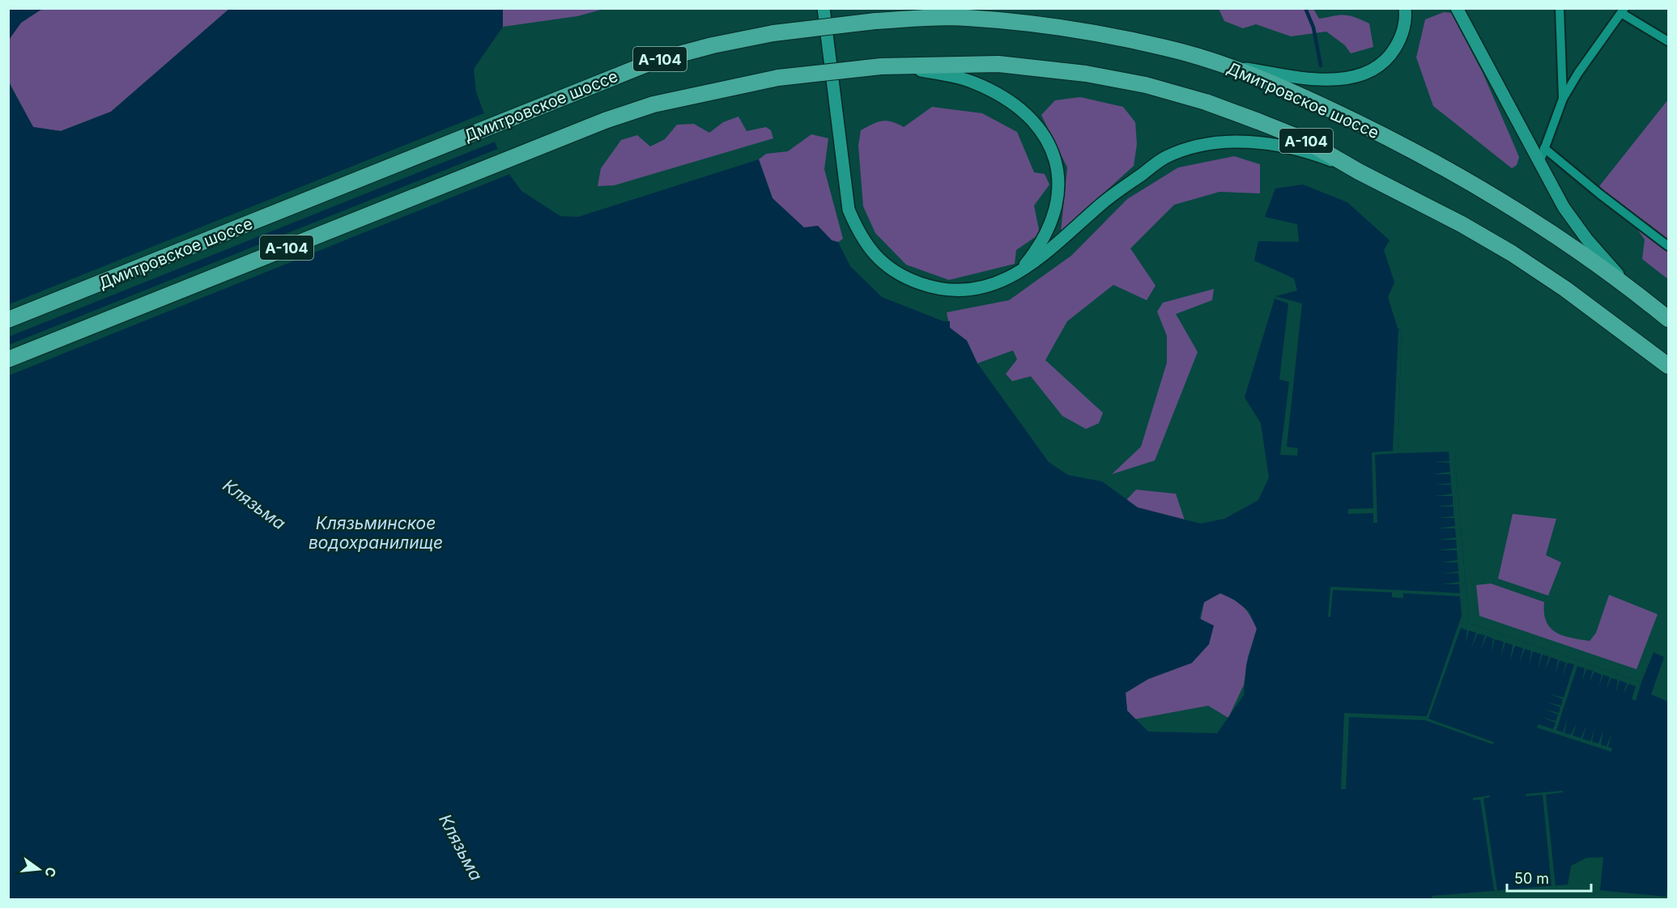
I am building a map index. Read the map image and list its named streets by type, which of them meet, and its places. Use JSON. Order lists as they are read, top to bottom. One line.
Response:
{"streets":{"highway":["А-104","Дмитровское шоссе"]},"water":["Клязьма","Клязьминское водохранилище"],"scale_bar":"50 m","north":"right"}
